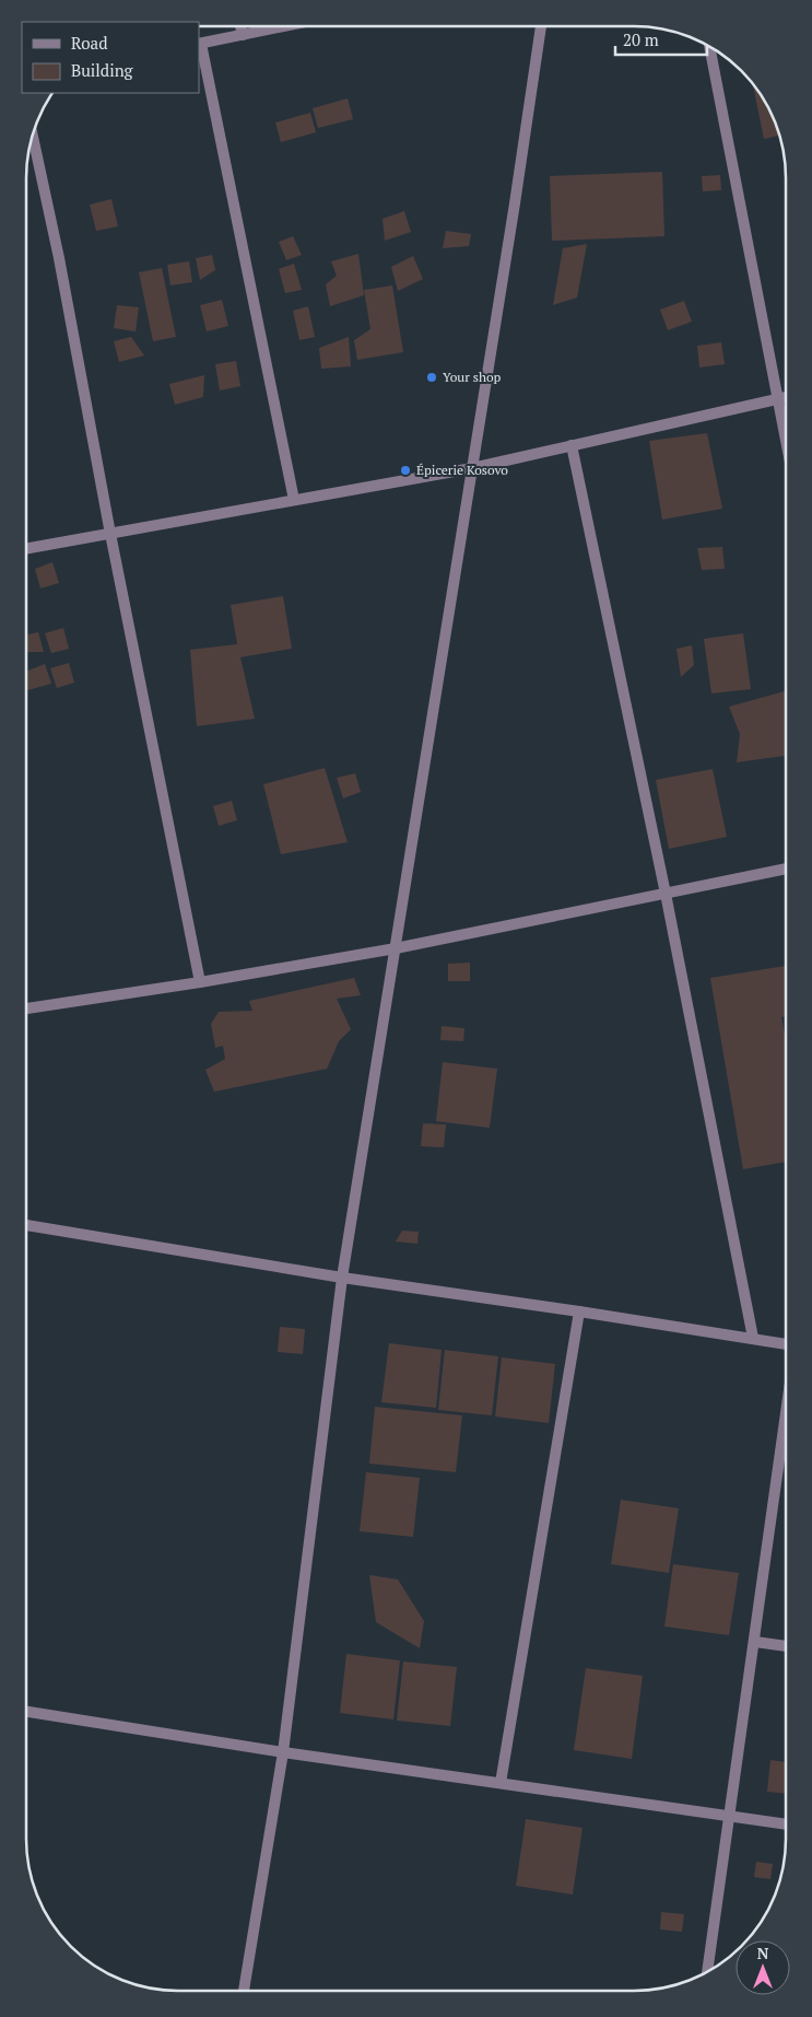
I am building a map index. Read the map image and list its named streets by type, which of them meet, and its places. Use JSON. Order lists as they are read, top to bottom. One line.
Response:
{"places":["Your shop","Épicerie Kosovo"],"legend":["Road","Building"],"scale_bar":"20 m","north":"top"}
